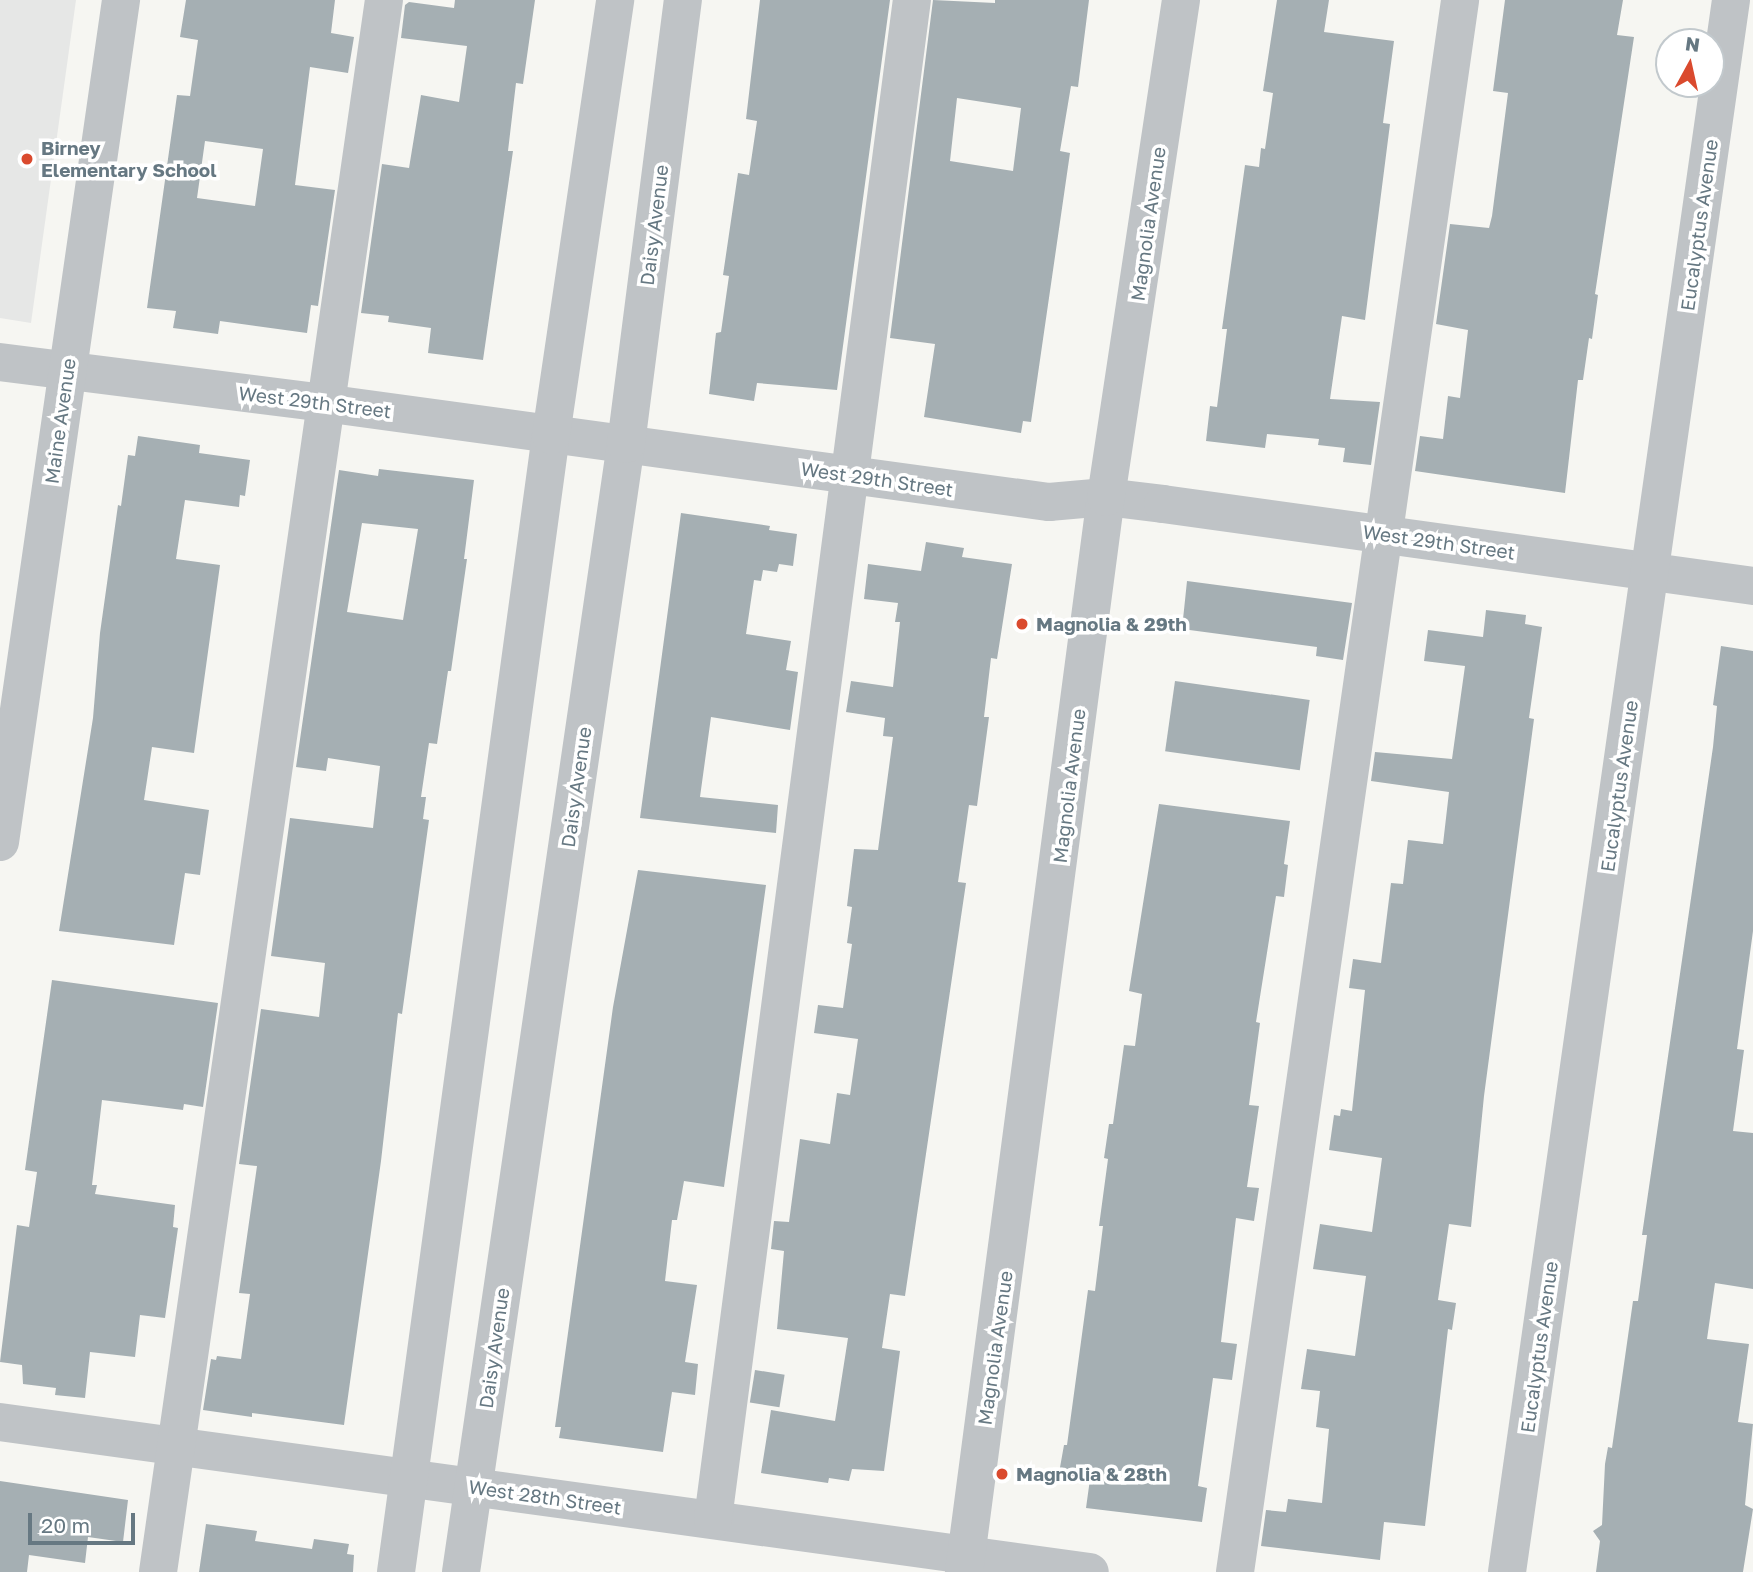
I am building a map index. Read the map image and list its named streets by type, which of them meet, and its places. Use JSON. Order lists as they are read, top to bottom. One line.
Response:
{"streets":{"street":["Magnolia Avenue","Daisy Avenue","Eucalyptus Avenue","West 29th Street","Maine Avenue","West 28th Street"]},"crossings":[["Magnolia Avenue","West 29th Street"],["Magnolia Avenue","West 28th Street"],["Daisy Avenue","West 29th Street"],["Daisy Avenue","West 28th Street"],["Eucalyptus Avenue","West 29th Street"],["West 29th Street","Maine Avenue"]],"places":["Birney Elementary School","Magnolia & 29th","Magnolia & 28th"],"scale_bar":"20 m","north":"top"}
